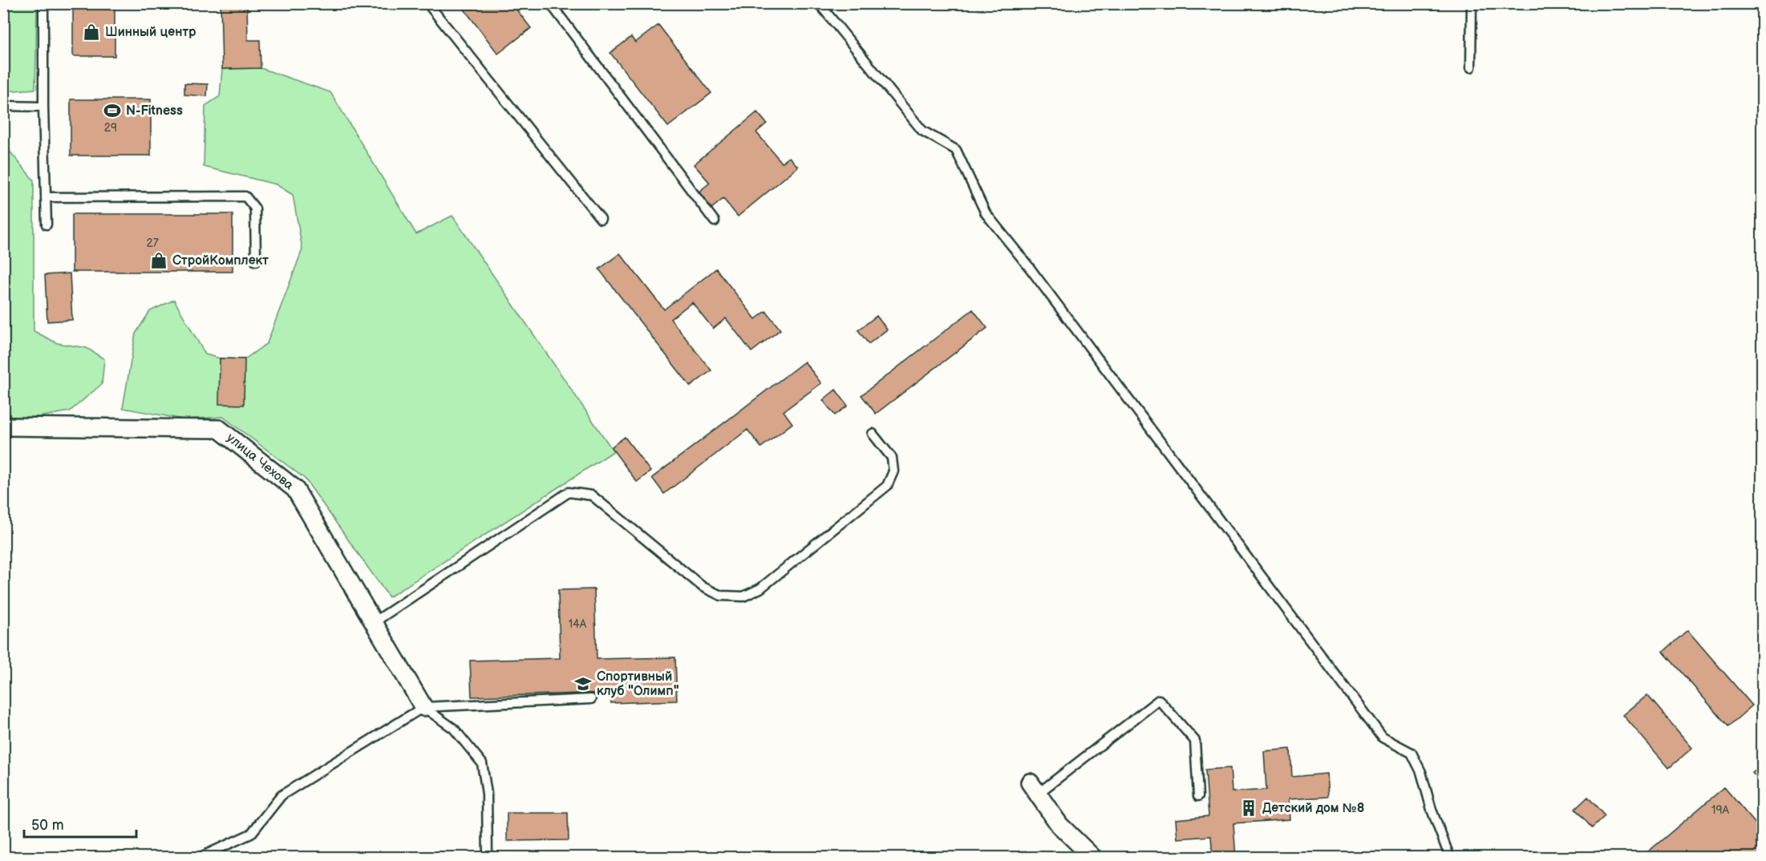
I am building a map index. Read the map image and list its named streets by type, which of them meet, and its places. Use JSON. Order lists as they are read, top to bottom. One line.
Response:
{"streets":{"street":["улица Чехова"]},"places":{"shop":["Шинный центр","СтройКомплект"],"sports":["N-Fitness"],"school or university":["Спортивный клуб \"Олимп\""],"building":["Детский дом №8"]},"house_numbers":["29","27","14А","19А"],"scale_bar":"50 m"}
